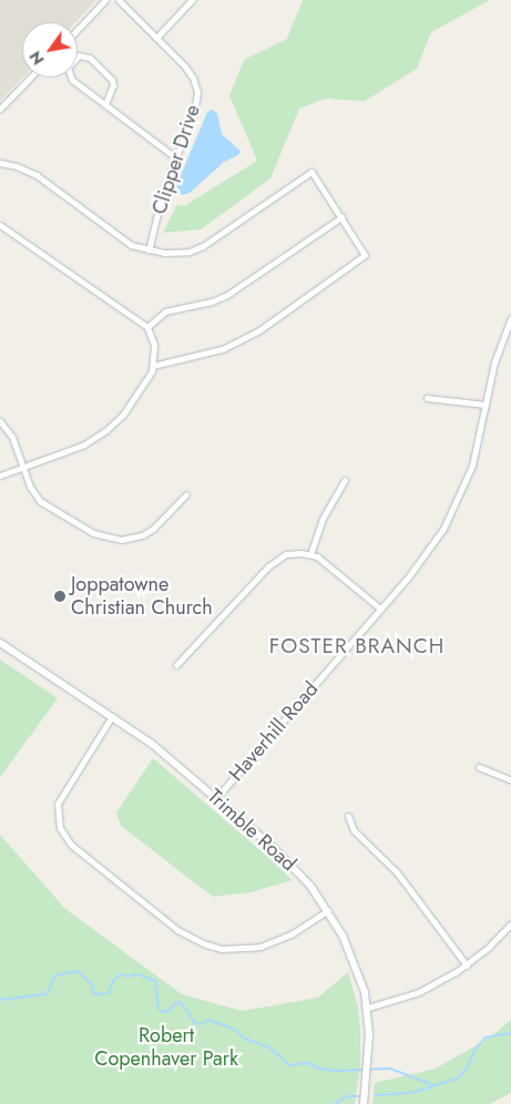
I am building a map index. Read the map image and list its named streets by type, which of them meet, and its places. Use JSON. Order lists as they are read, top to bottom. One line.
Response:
{"streets":{"street":["Clipper Drive","Haverhill Road","Trimble Road"]},"crossings":[["Haverhill Road","Trimble Road"]],"districts":["FOSTER BRANCH"],"parks":["Robert Copenhaver Park"],"places":["Joppatowne Christian Church"],"north":"bottom left"}
